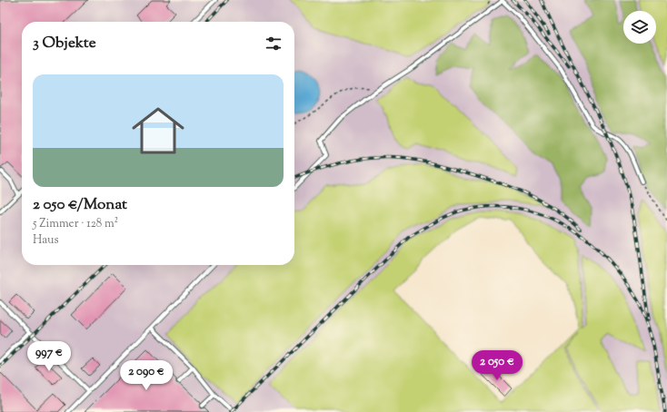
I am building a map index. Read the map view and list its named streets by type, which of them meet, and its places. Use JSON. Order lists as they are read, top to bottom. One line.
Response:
{"page":{"heading":"3 Objekte","list":[{"name":"2 050 €/Monat","note":"5 Zimmer · 128 m² · Haus"}],"price":["997 €","2 050 €","2 090 €"]}}
